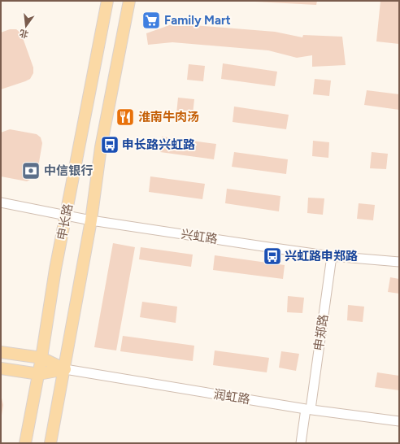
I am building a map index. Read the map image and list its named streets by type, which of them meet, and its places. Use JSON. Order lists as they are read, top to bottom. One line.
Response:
{"streets":{"main road":["申长路","润虹路"],"street":["兴虹路","申郑路"]},"crossings":[["申长路","兴虹路"],["申长路","润虹路"],["兴虹路","申郑路"],["申郑路","润虹路"]],"places":{"supermarket":["Family Mart"],"restaurant":["淮南牛肉汤"],"bus stop":["申长路兴虹路","兴虹路申郑路"],"bank":["中信银行"]},"north":"bottom"}
